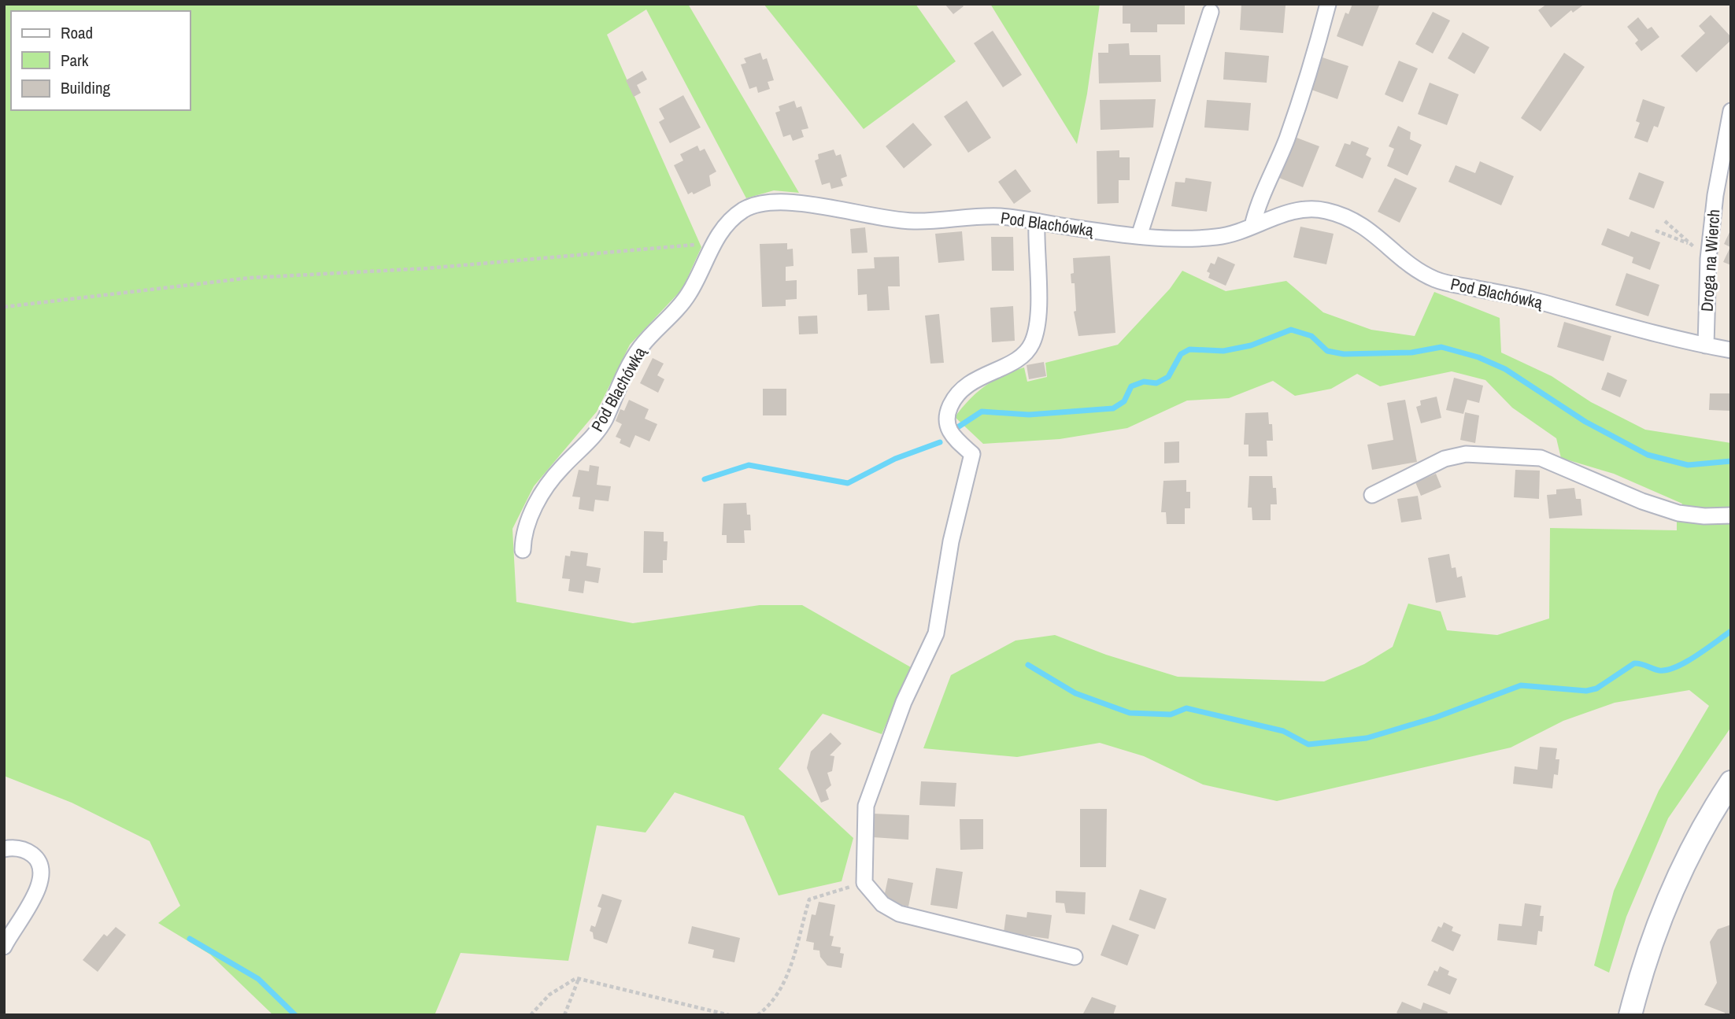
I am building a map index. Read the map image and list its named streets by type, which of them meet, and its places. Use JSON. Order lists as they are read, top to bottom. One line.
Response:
{"streets":{"street":["Pod Blachówką","Droga na Wierch"]},"crossings":[["Pod Blachówką","Droga na Wierch"]],"legend":["Road","Park","Building"]}
